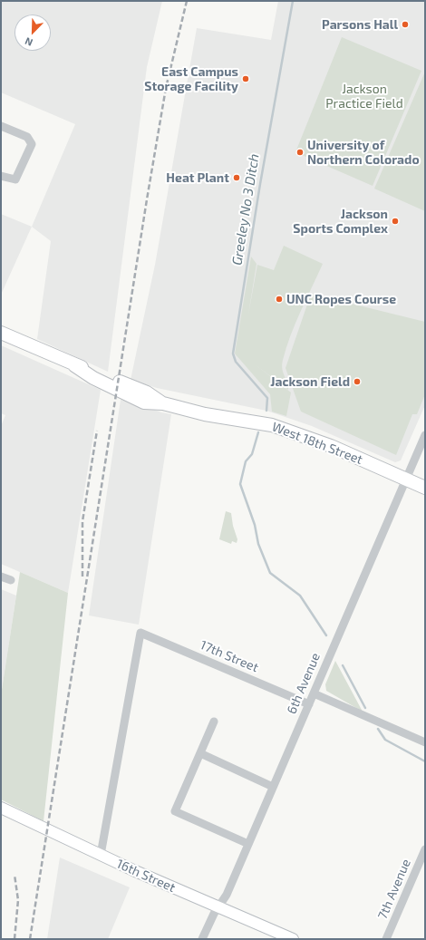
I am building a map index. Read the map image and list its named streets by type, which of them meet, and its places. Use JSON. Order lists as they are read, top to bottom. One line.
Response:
{"streets":{"main road":["West 18th Street","16th Street"],"street":["17th Street","6th Avenue","7th Avenue"]},"crossings":[["West 18th Street","6th Avenue"],["17th Street","6th Avenue"],["17th Street","16th Street"],["6th Avenue","16th Street"]],"water":["Greeley No 3 Ditch"],"parks":["Jackson Practice Field"],"places":["Parsons Hall","East Campus Storage Facility","University of Northern Colorado","Heat Plant","Jackson Sports Complex","UNC Ropes Course","Jackson Field"],"north":"bottom left"}
